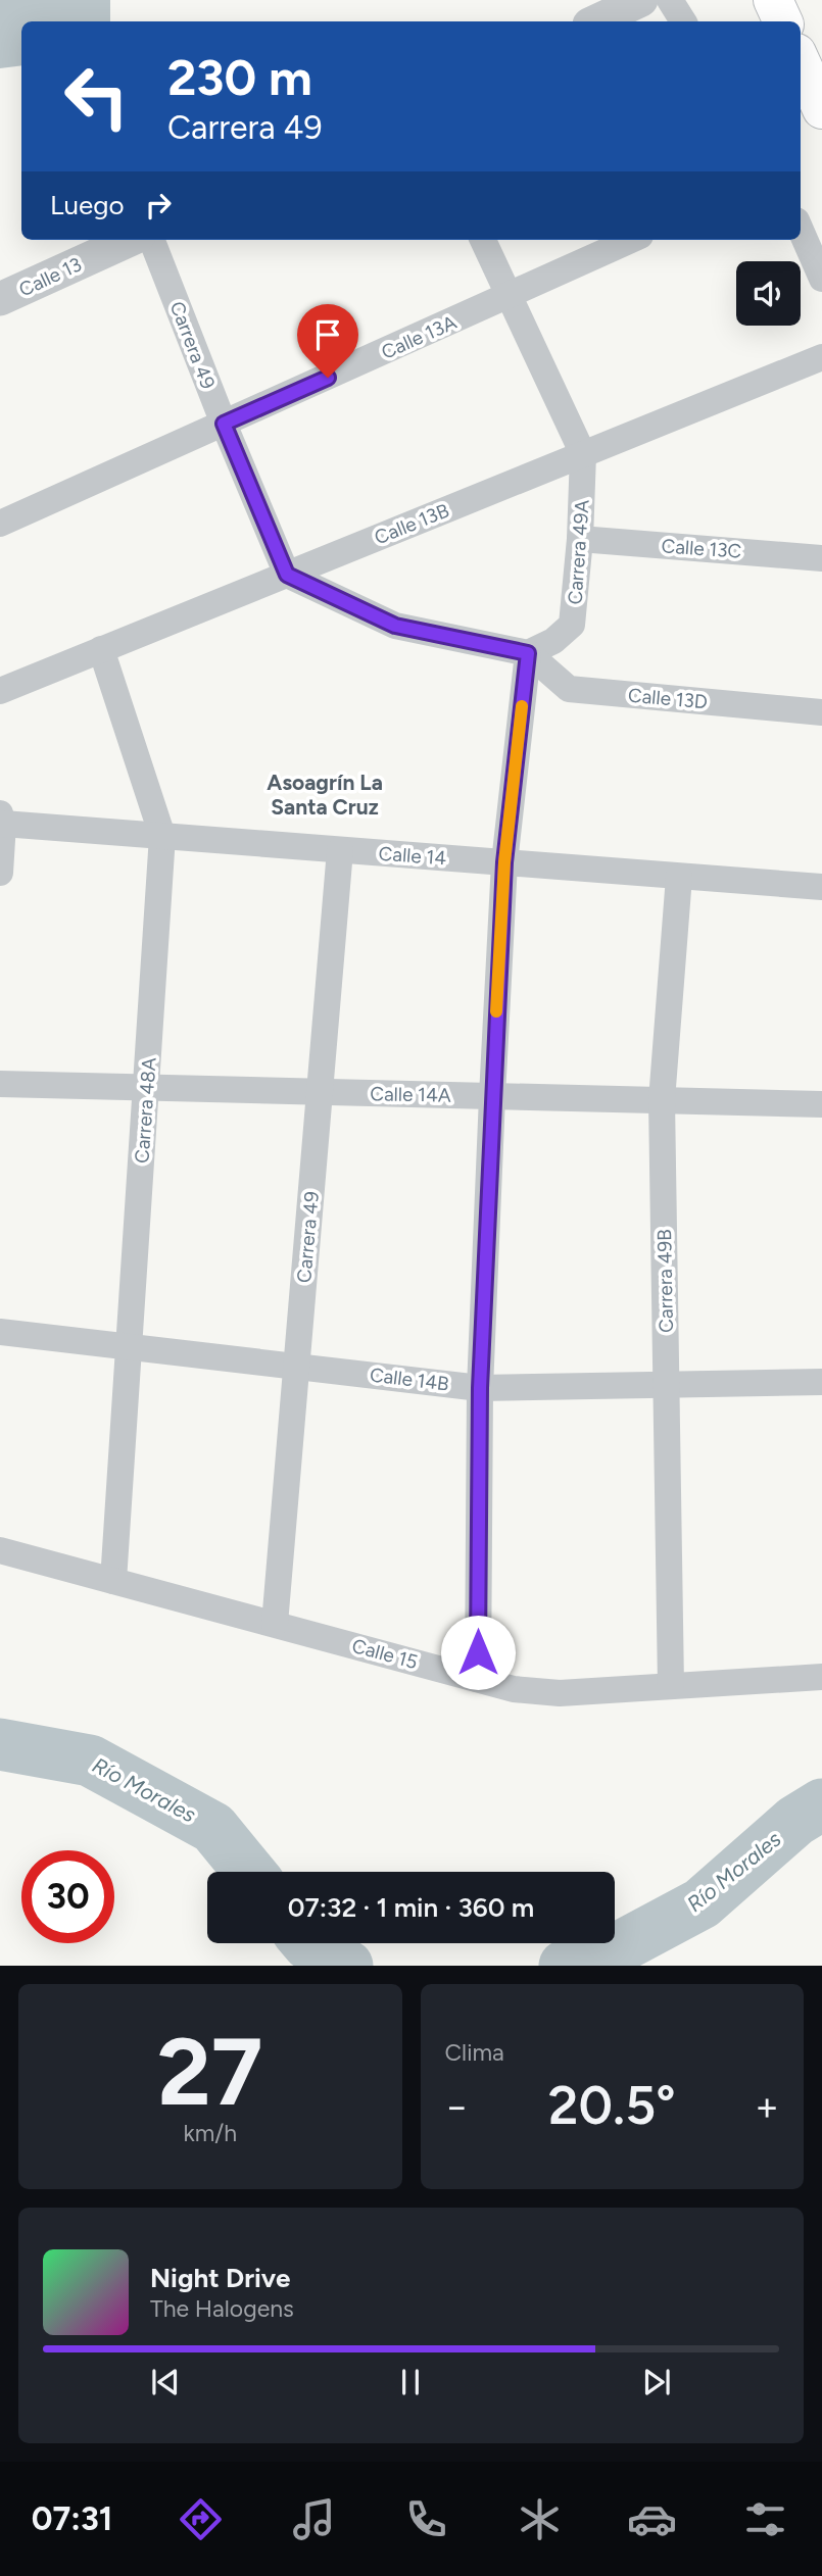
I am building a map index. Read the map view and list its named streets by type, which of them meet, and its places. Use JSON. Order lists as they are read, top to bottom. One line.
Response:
{"streets":{"street":["Calle 13","Calle 13A","Carrera 49","Calle 13B","Calle 13C","Carrera 49A","Calle 13D","Calle 14","Calle 14A","Carrera 48A","Carrera 49B","Calle 14B","Calle 15"]},"crossings":[["Calle 13A","Carrera 49"],["Calle 13A","Carrera 49A"],["Carrera 49","Calle 13B"],["Carrera 49","Calle 14"],["Carrera 49","Calle 14A"],["Carrera 49","Calle 14B"],["Carrera 49","Calle 15"],["Calle 13B","Carrera 49A"],["Calle 13B","Carrera 48A"],["Calle 13C","Carrera 49A"],["Carrera 49A","Calle 13D"],["Calle 14","Carrera 48A"],["Calle 14","Carrera 49B"],["Calle 14A","Carrera 48A"],["Calle 14A","Carrera 49B"],["Carrera 48A","Calle 14B"],["Carrera 48A","Calle 15"],["Carrera 49B","Calle 14B"],["Carrera 49B","Calle 15"]],"districts":["Asoagrín La Santa Cruz"],"water":["Río Morales"],"page":{"turn":["230 m","Carrera 49"],"then":"Luego","limit":"30","trip":"07:32 · 1 min · 360 m","tile":[["27","km/h"],"Clima"],"heat":["−","20.5°","+"],"song":["Night Drive","The Halogens"],"tabs":"07:31"}}
